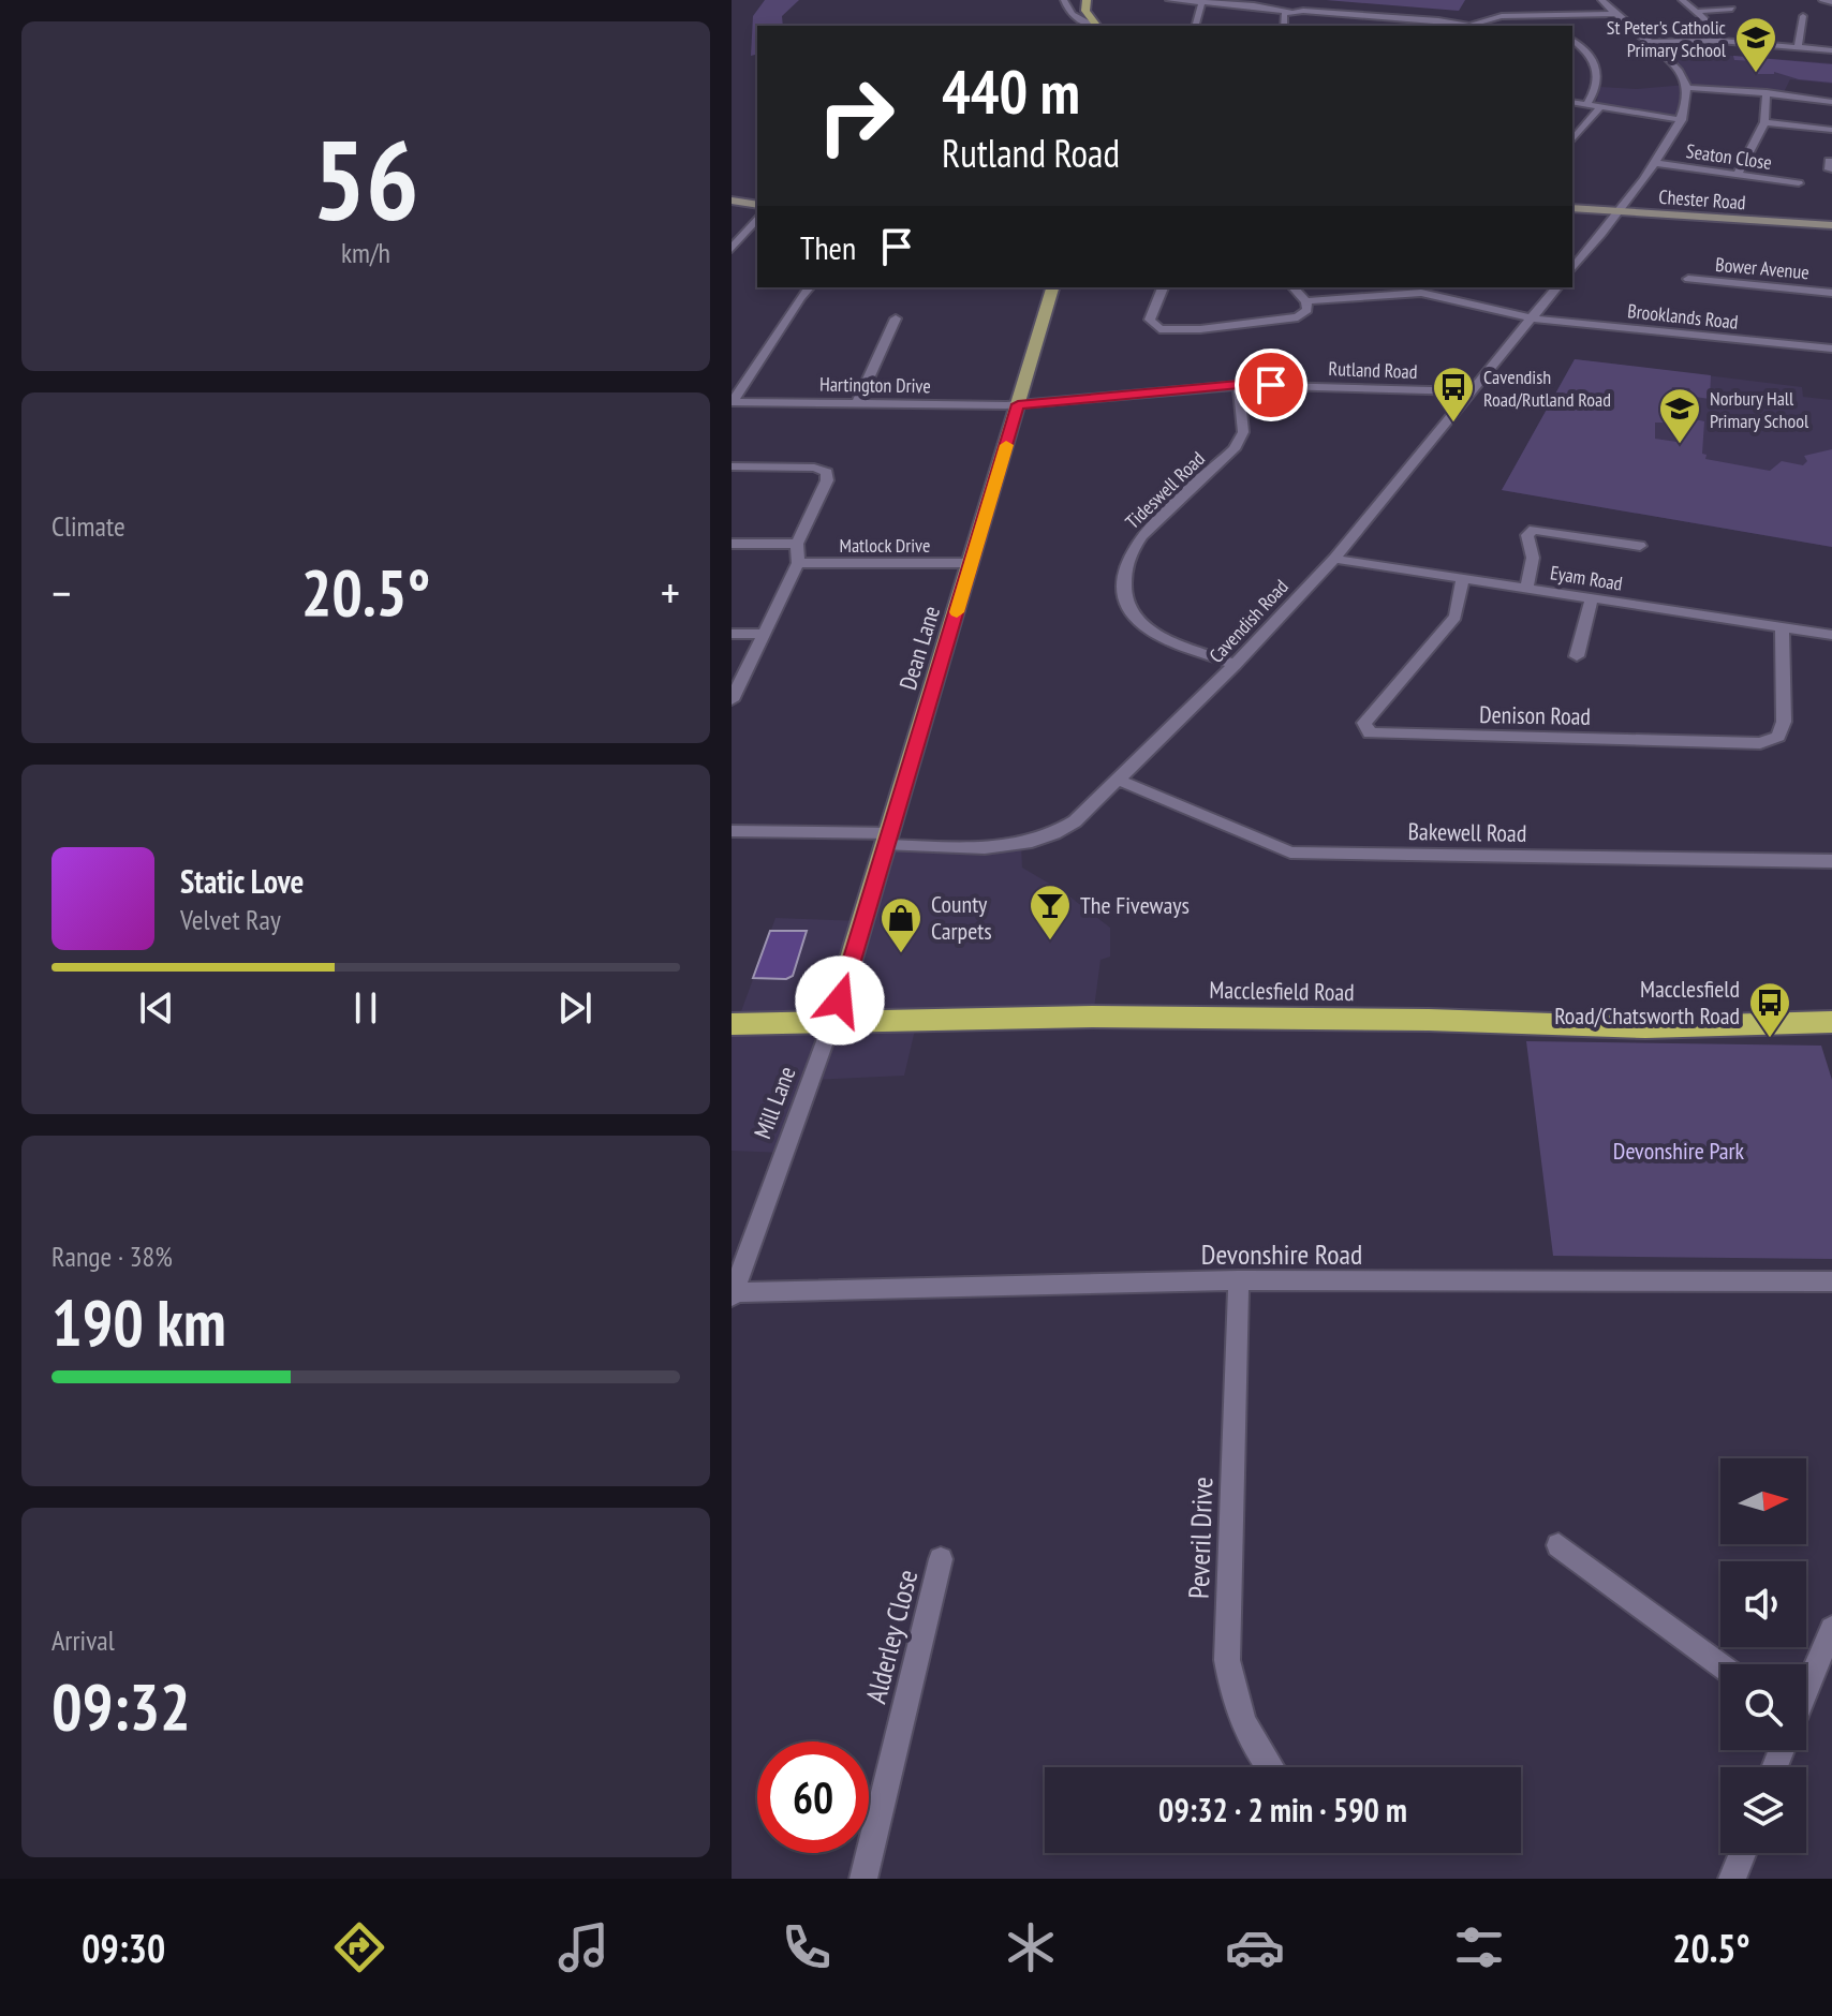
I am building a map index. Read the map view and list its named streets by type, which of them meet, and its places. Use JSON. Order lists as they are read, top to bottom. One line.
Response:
{"streets":{"highway":["Macclesfield Road"],"main road":["Dean Lane"],"street":["Seaton Close","Chester Road","Bower Avenue","Brooklands Road","Rutland Road","Hartington Drive","Tideswell Road","Matlock Drive","Eyam Road","Cavendish Road","Denison Road","Bakewell Road","Mill Lane","Devonshire Road","Peveril Drive","Alderley Close"]},"crossings":[["Brooklands Road","Cavendish Road"],["Rutland Road","Hartington Drive"],["Rutland Road","Tideswell Road"],["Rutland Road","Cavendish Road"],["Rutland Road","Dean Lane"],["Hartington Drive","Dean Lane"],["Tideswell Road","Cavendish Road"],["Matlock Drive","Dean Lane"],["Eyam Road","Cavendish Road"],["Eyam Road","Denison Road"],["Cavendish Road","Dean Lane"],["Cavendish Road","Bakewell Road"],["Dean Lane","Macclesfield Road"],["Dean Lane","Mill Lane"],["Macclesfield Road","Mill Lane"],["Mill Lane","Devonshire Road"],["Devonshire Road","Peveril Drive"]],"parks":["Devonshire Park"],"places":{"school or university":["St Peter's Catholic Primary School","Norbury Hall Primary School"],"bus stop":["Cavendish Road/Rutland Road","Macclesfield Road/Chatsworth Road"],"bar":["The Fiveways"],"shop":["County Carpets"]},"north":"right","page":{"tile":[["56","km/h"],"Climate",["Range · 38%","190 km"],["Arrival","09:32"]],"turn":["440 m","Rutland Road"],"then":"Then","heat":["−","20.5°","+"],"song":["Static Love","Velvet Ray"],"limit":"60","trip":"09:32 · 2 min · 590 m","tabs":["09:30","20.5°"]}}
